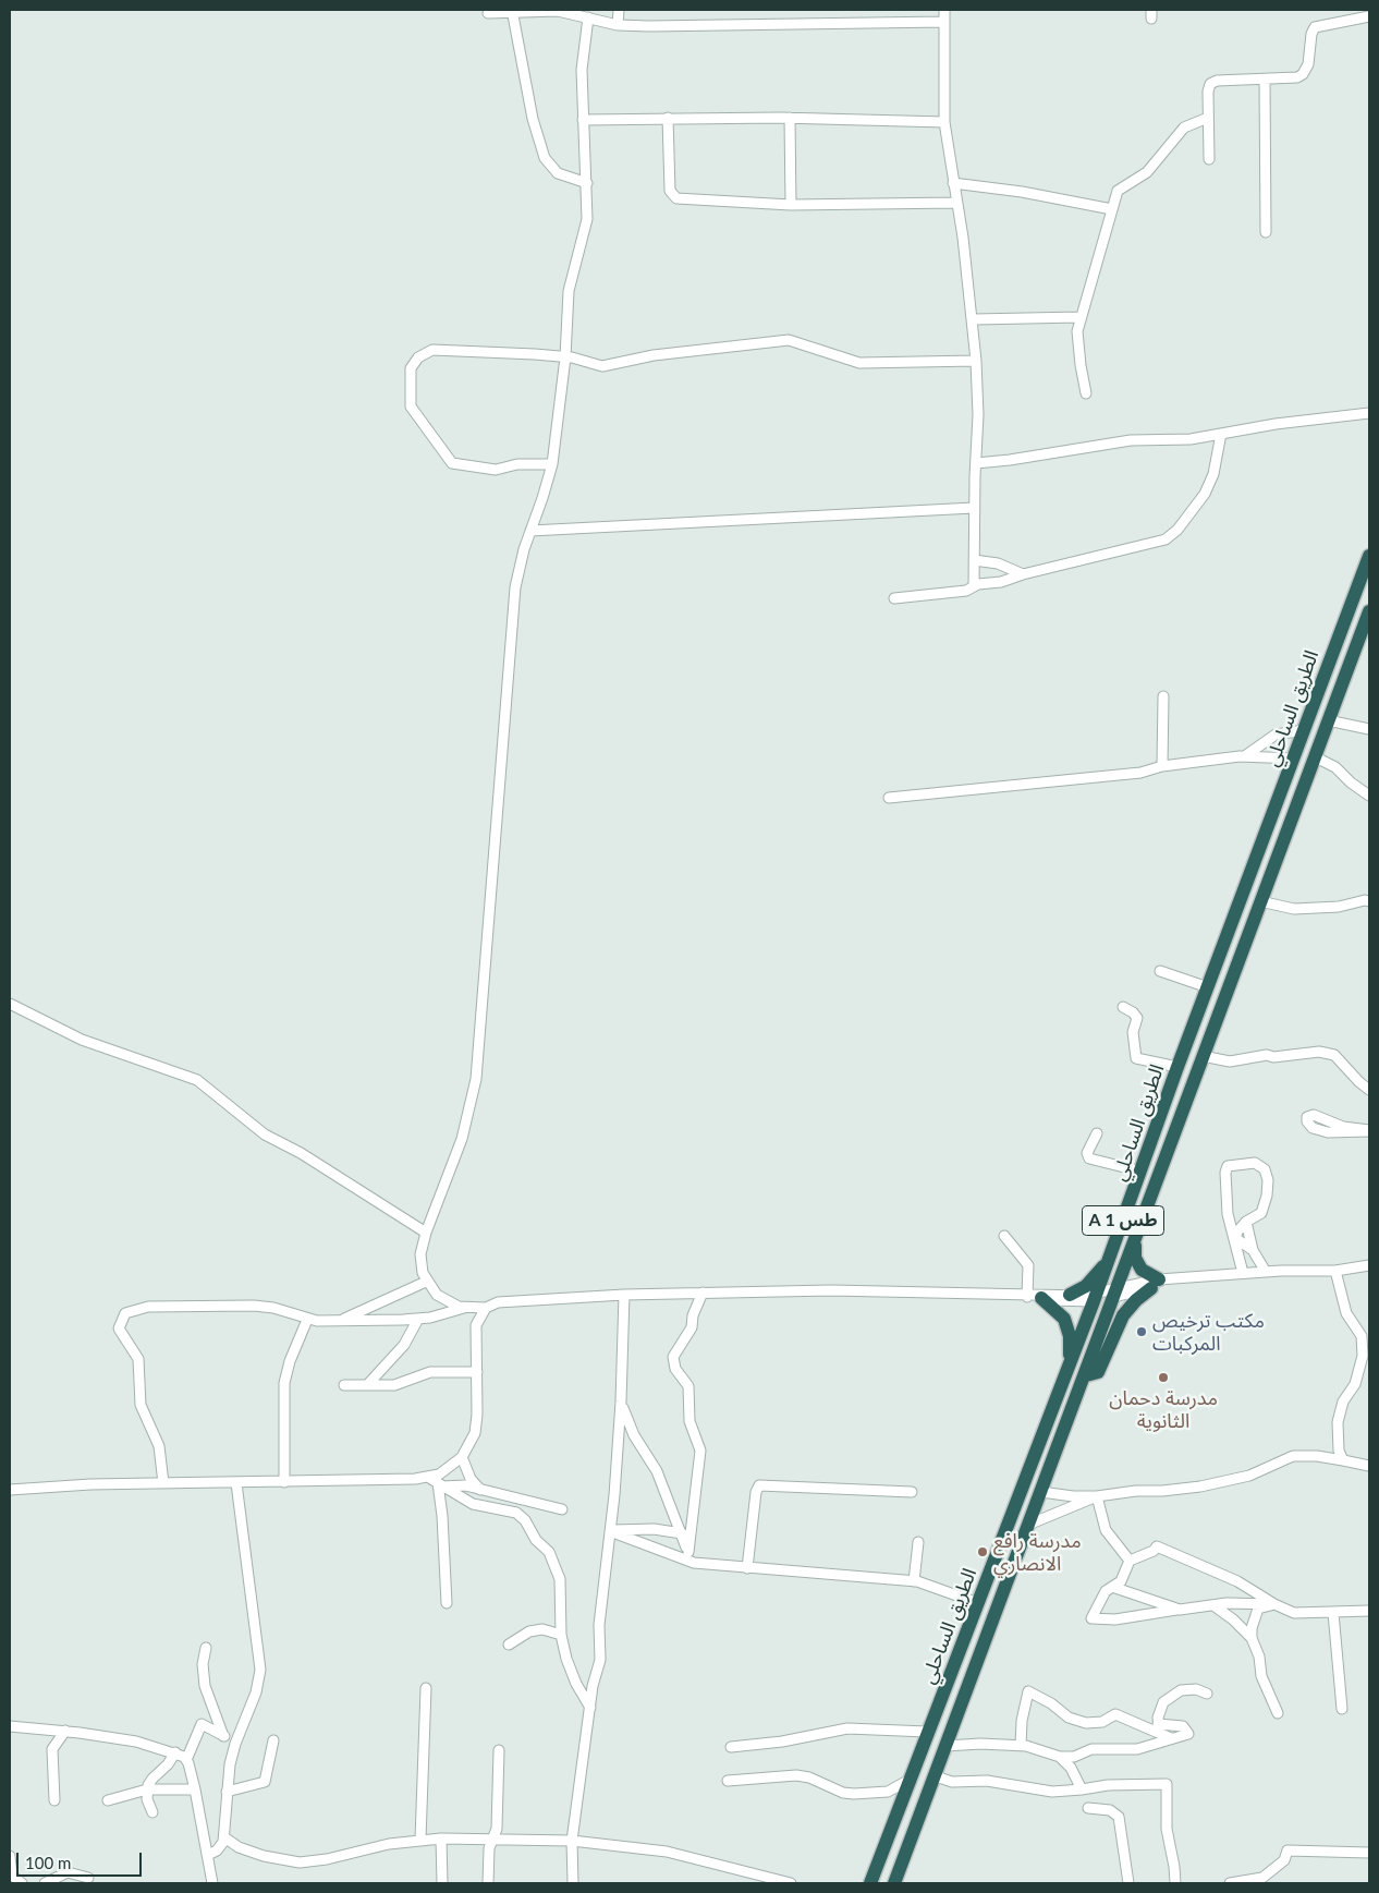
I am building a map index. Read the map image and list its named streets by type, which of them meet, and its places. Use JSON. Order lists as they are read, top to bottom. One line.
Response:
{"streets":{"highway":["الطريق الساحلي","A 1 طس"]},"places":["مكتب ترخيص المركبات","مدرسة دحمان الثانوية","مدرسة رافع الانصاري"],"scale_bar":"100 m"}
